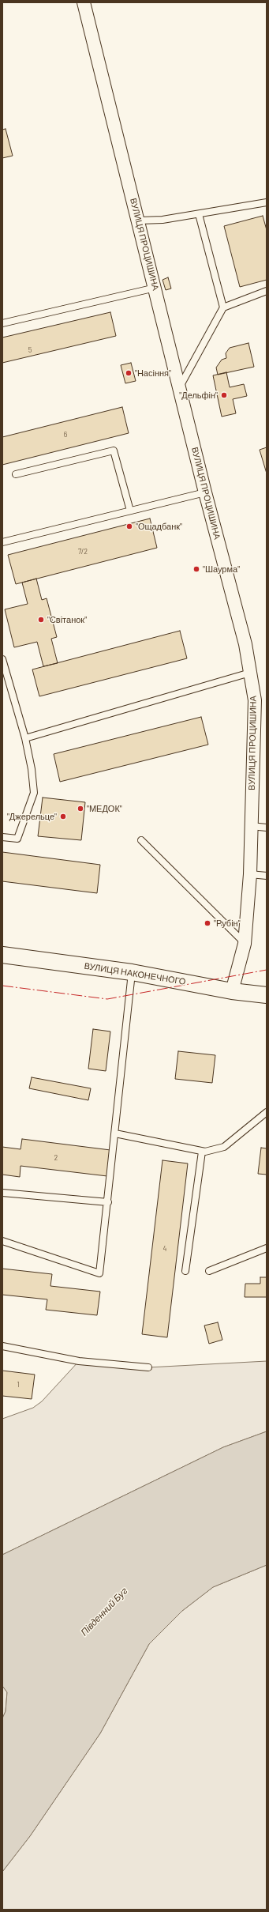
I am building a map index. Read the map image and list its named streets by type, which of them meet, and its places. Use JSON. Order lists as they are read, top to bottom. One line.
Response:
{"streets":{"street":["ВУЛИЦЯ ПРОЦИШИНА","ВУЛИЦЯ НАКОНЕЧНОГО"]},"crossings":[["ВУЛИЦЯ ПРОЦИШИНА","ВУЛИЦЯ НАКОНЕЧНОГО"]],"water":["Південний Буг"],"places":["\"Насіння\"","\"Дельфін\"","\"Ощадбанк\"","\"Шаурма\"","\"Світанок\"","\"МЕДОК\"","\"Джерельце\"","\"Рубін\""],"house_numbers":["5","6","7/2","2","4","1"]}
